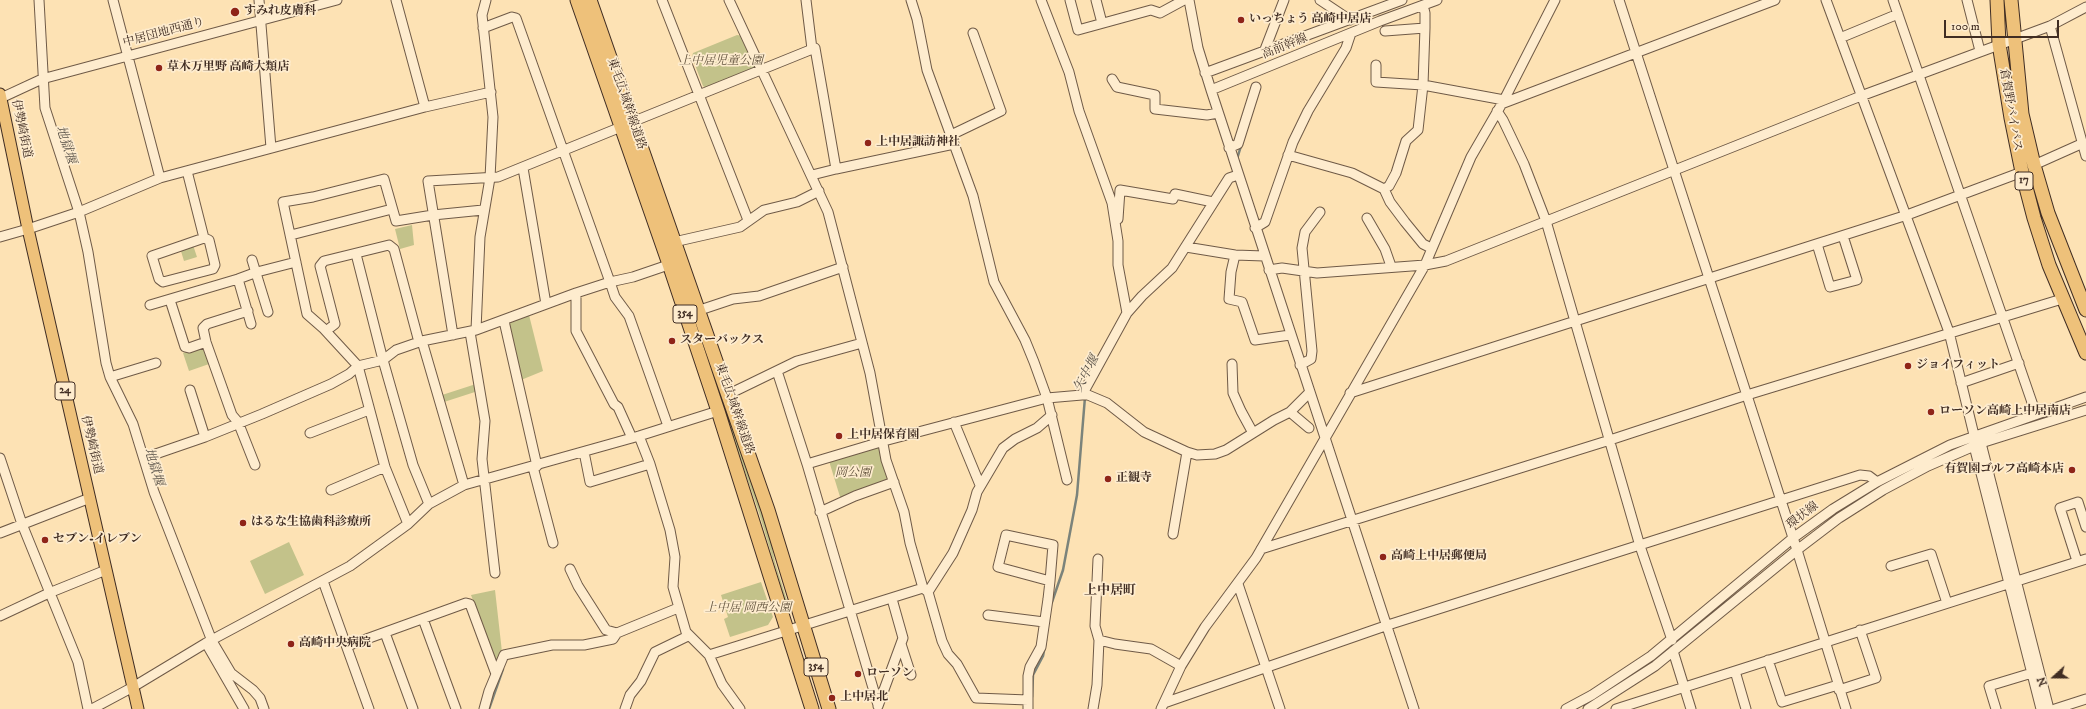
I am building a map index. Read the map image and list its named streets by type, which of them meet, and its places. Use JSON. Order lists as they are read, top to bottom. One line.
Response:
{"streets":{"highway":["東毛広域幹線道路","倉賀野バイパス","17","354"],"main road":["伊勢崎街道","24"],"street":["中居団地西通り","高前幹線","環状線"]},"crossings":[["中居団地西通り","伊勢崎街道"]],"districts":["上中居町"],"water":["地獄堰","矢中堰"],"parks":["上中居児童公園","岡公園","上中居 岡西公園"],"places":["すみれ皮膚科","いっちょう 高崎中居店","草木万里野 高崎大類店","上中居諏訪神社","スターバックス","ジョイフィット","ローソン高崎上中居南店","上中居保育園","有賀園ゴルフ高崎本店","正観寺","はるな生協歯科診療所","セブン-イレブン","高崎上中居郵便局","高崎中央病院","ローソン","上中居北"],"scale_bar":"100 m","north":"left"}
